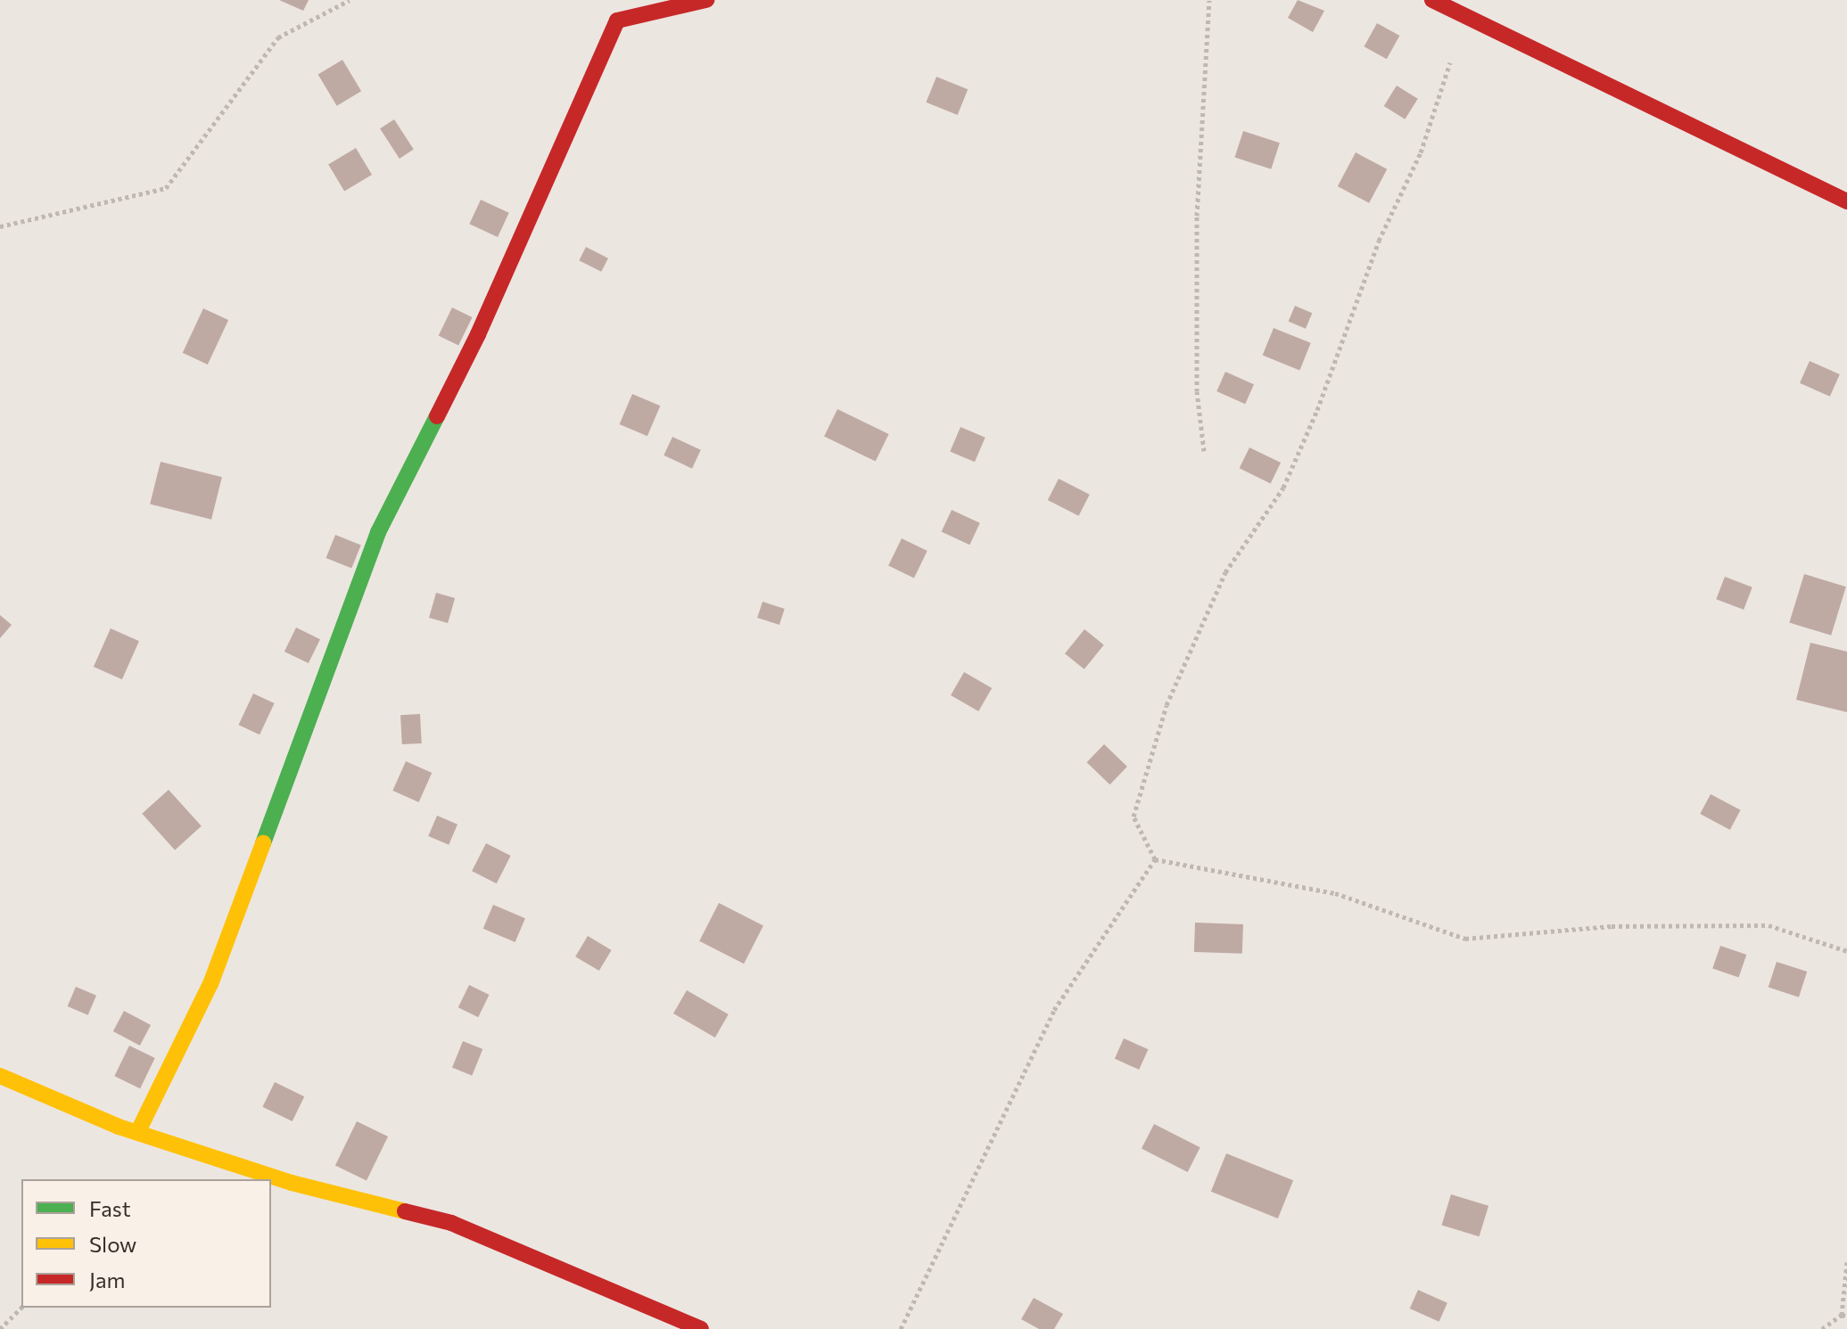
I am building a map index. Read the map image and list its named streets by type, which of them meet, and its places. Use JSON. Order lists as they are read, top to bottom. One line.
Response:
{"legend":["Fast","Slow","Jam"]}
